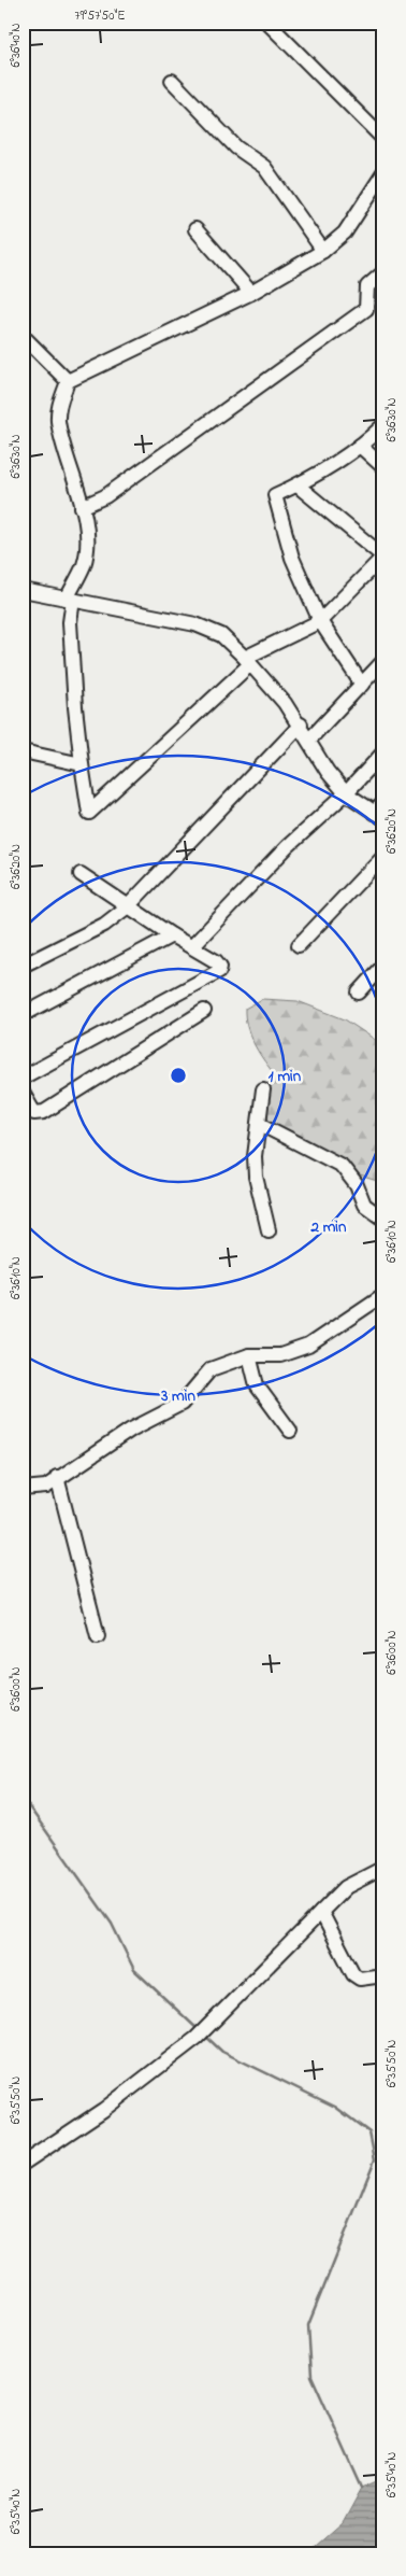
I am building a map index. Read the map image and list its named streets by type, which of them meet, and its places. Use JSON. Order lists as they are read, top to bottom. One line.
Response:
{"coordinates":["79°57'50\"E","6°36'40\"N","6°36'30\"N","6°36'20\"N","6°36'10\"N","6°36'00\"N","6°35'50\"N","6°35'40\"N"],"rings":["1 min","2 min","3 min"]}
